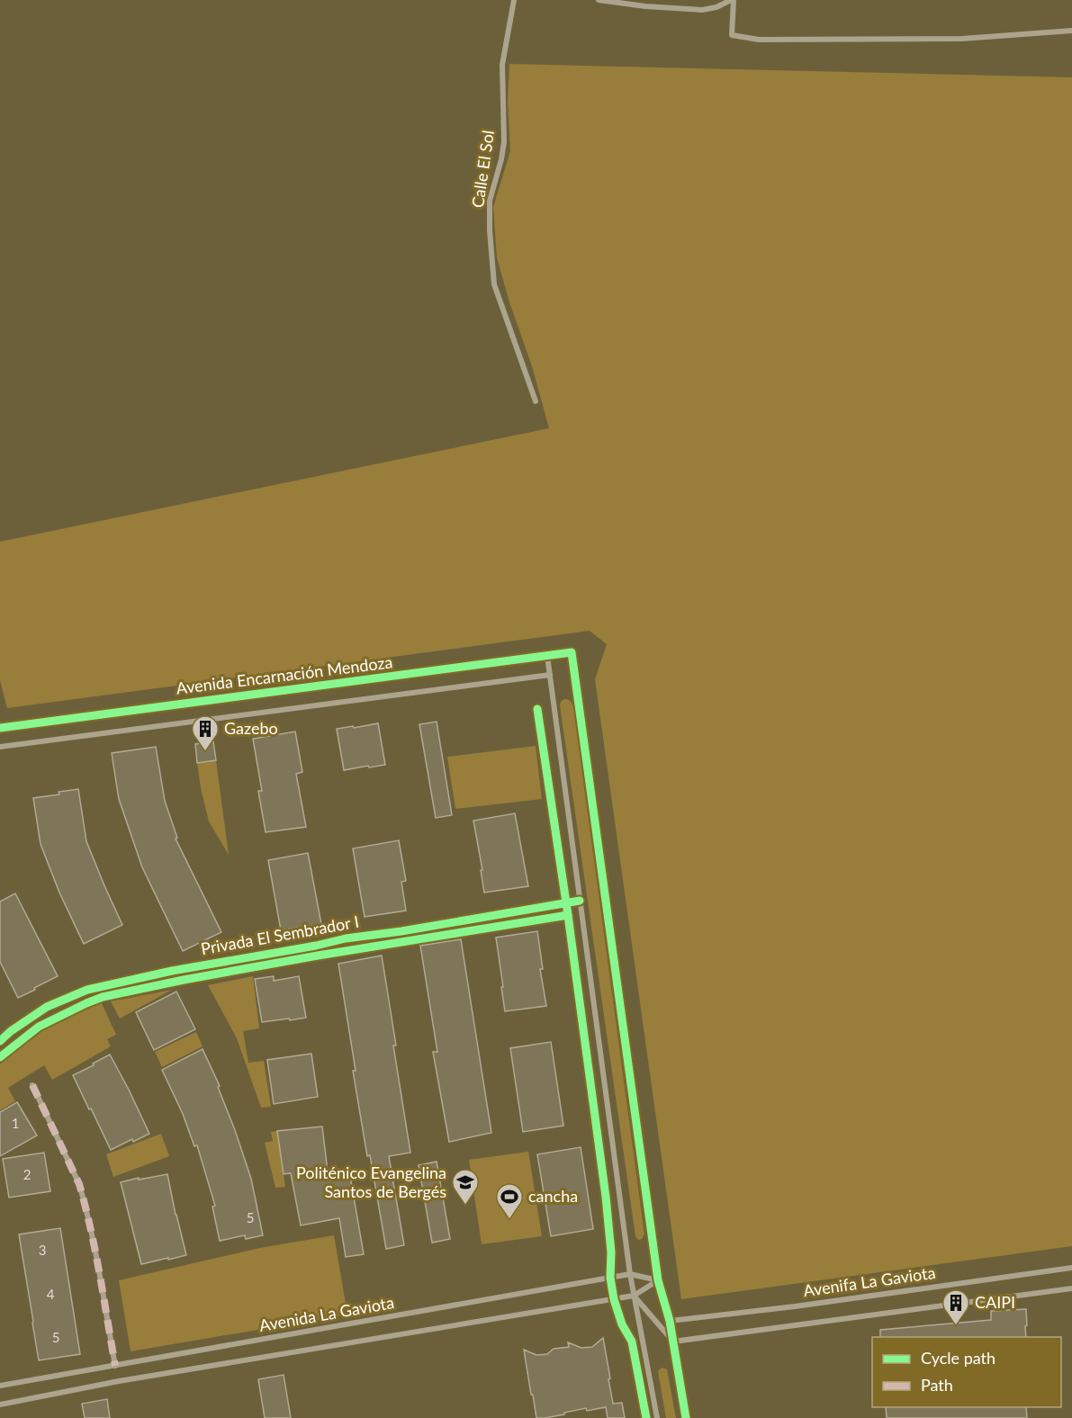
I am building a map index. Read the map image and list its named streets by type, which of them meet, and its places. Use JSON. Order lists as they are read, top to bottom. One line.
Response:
{"streets":{"street":["Calle El Sol","Avenida Encarnación Mendoza","Privada El Sembrador I","Avenifa La Gaviota","Avenida La Gaviota"]},"crossings":[["Avenida Encarnación Mendoza","Avenida La Gaviota"]],"places":{"building":["Gazebo","CAIPI"],"school or university":["Politénico Evangelina Santos de Bergés"],"sports":["cancha"]},"house_numbers":["1","2","5","3","4","5"],"legend":["Cycle path","Path"]}
